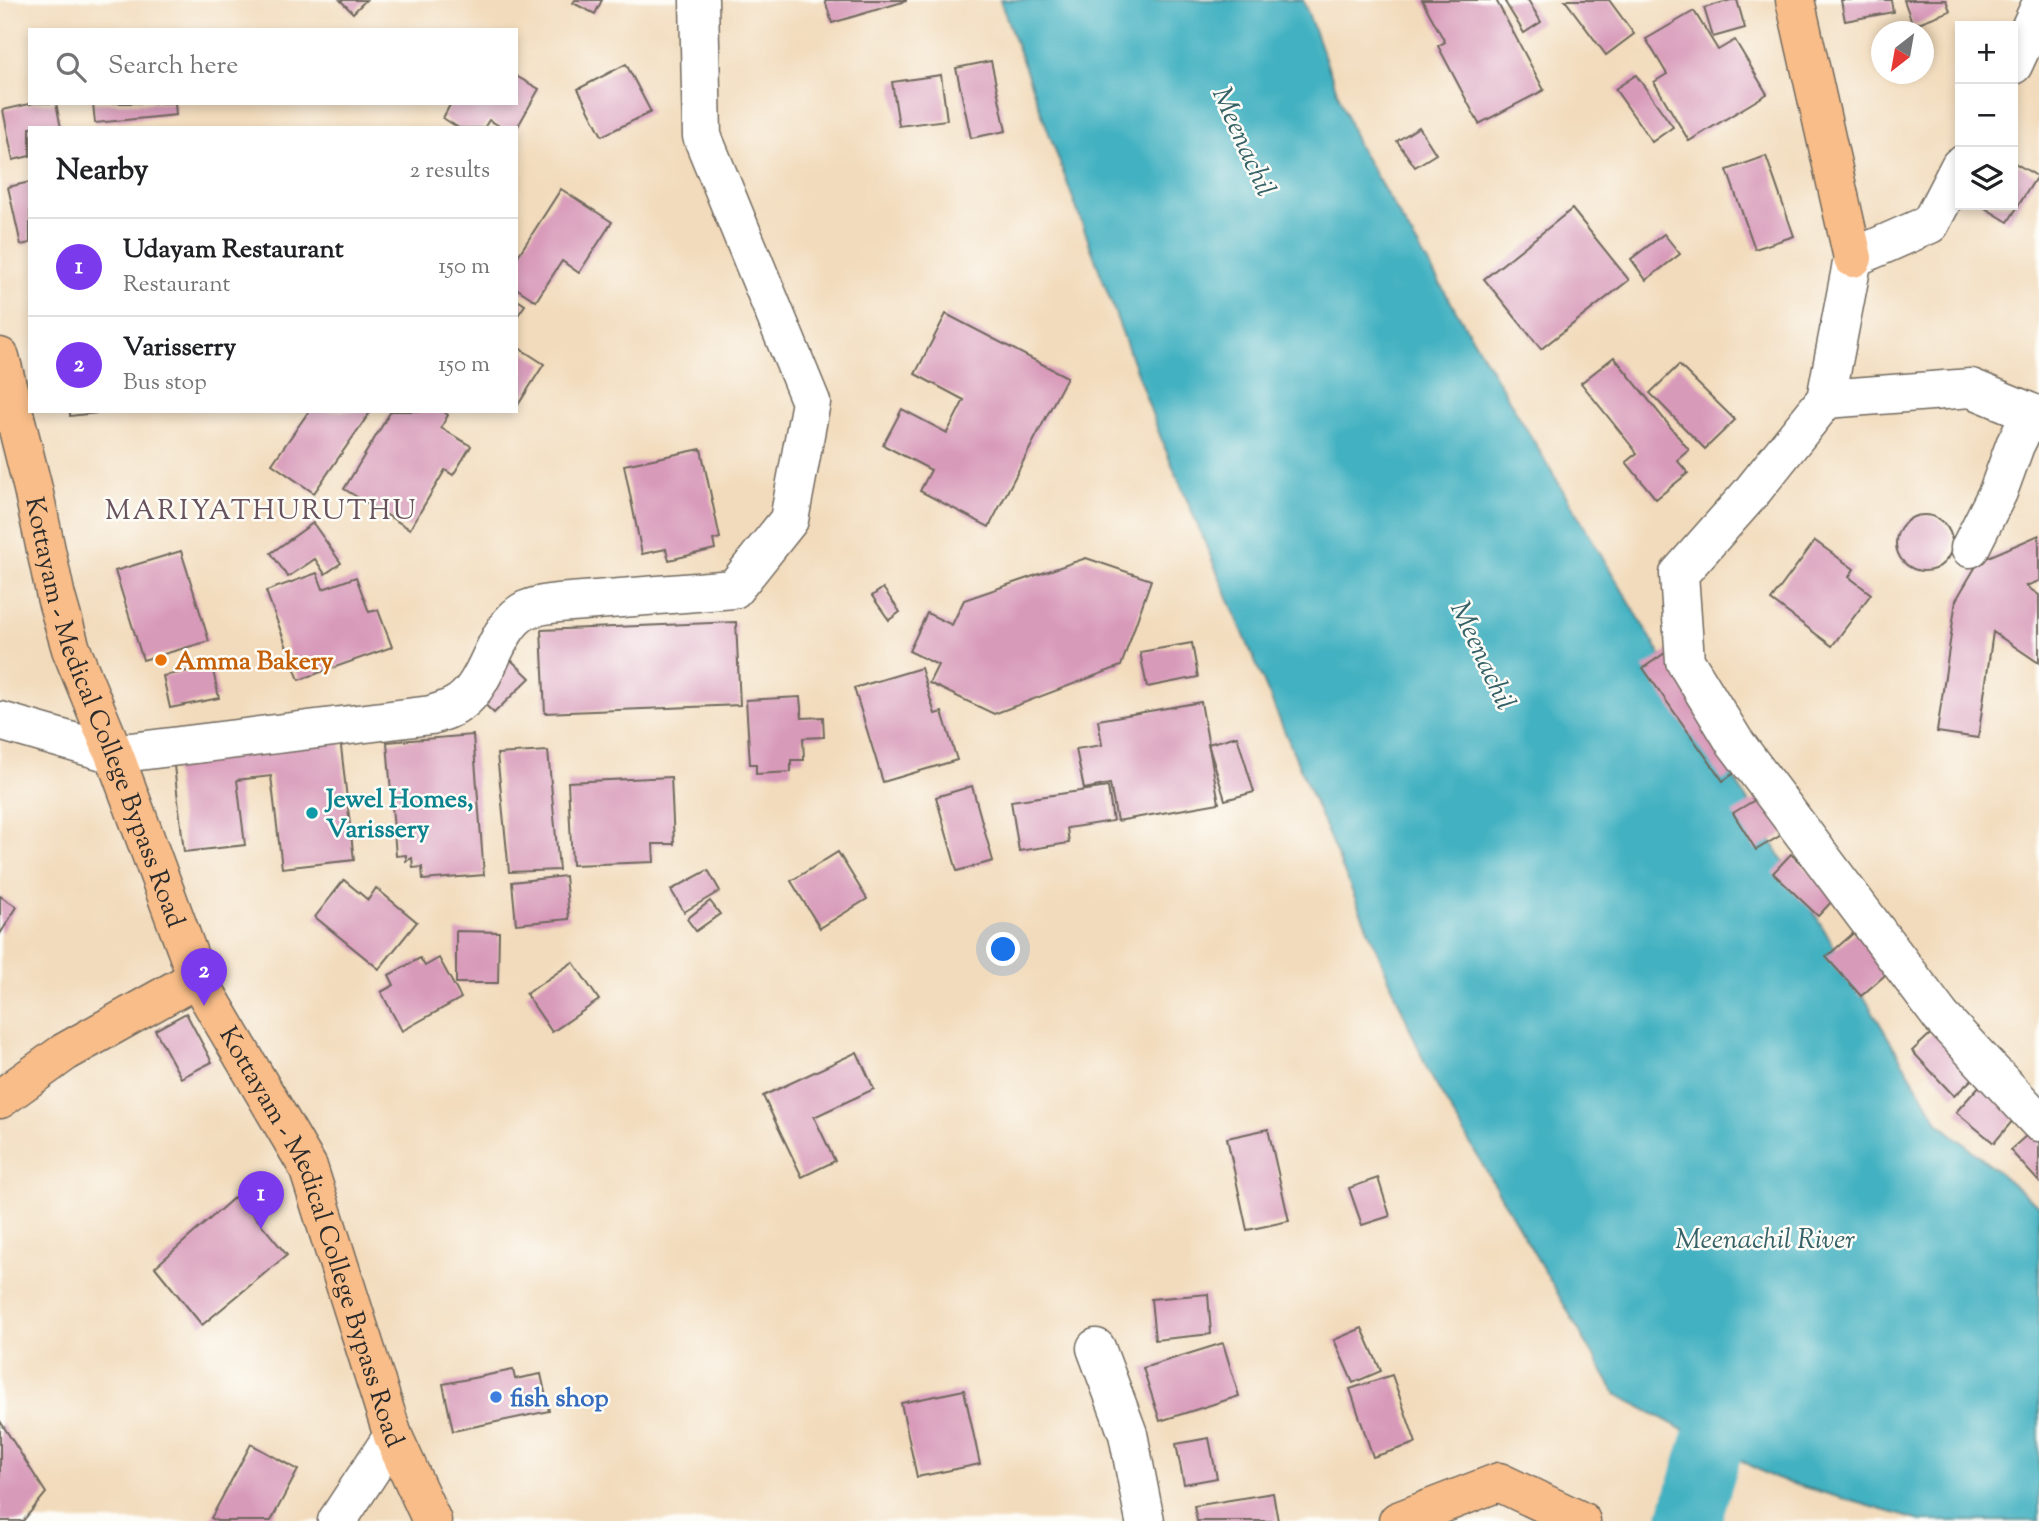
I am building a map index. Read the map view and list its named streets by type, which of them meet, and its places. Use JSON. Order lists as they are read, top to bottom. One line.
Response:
{"streets":{"main road":["Kottayam - Medical College Bypass Road"]},"districts":["MARIYATHURUTHU"],"water":["Meenachil","Meenachil River"],"places":["Amma Bakery","Jewel Homes, Varissery","fish shop"],"north":"bottom left","page":{"map_buttons":["+","−"],"search":"Search here","heading":["Nearby","2 results"],"list":[{"mark":"1","name":"Udayam Restaurant","note":"Restaurant","value":"150 m"},{"mark":"2","name":"Varisserry","note":"Bus stop","value":"150 m"}],"pins":["2","1"]}}
